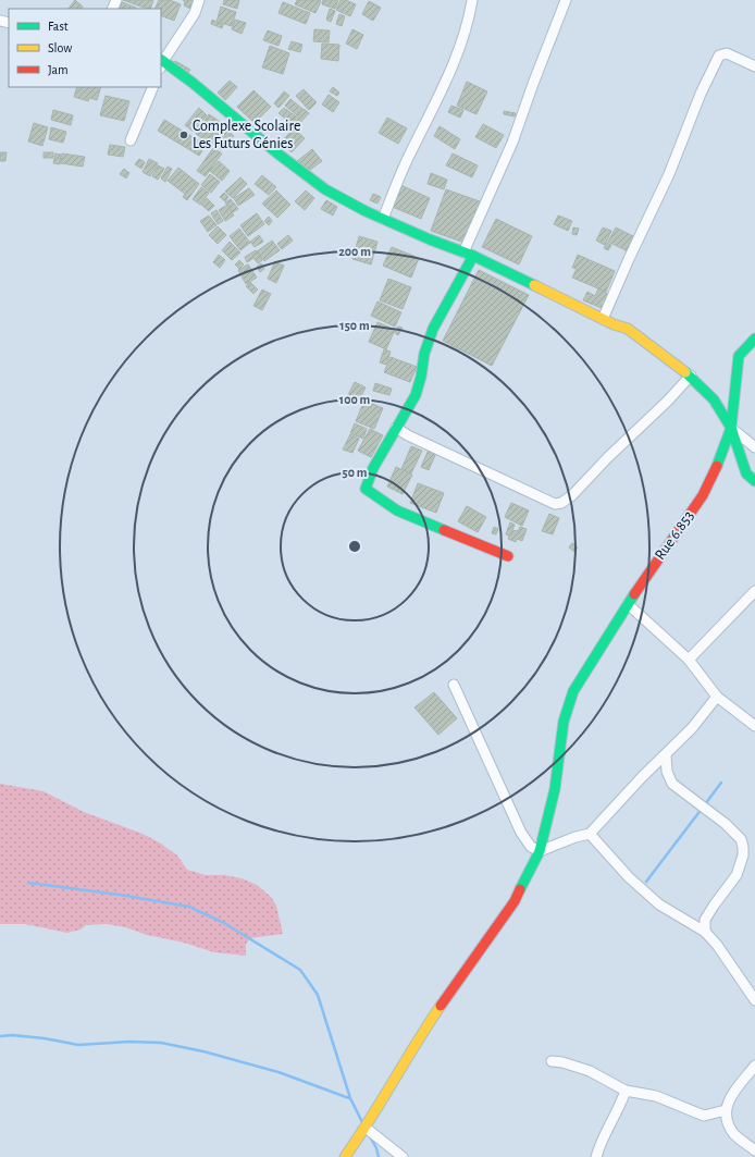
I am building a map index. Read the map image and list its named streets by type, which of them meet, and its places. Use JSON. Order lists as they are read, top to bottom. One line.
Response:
{"streets":{"street":["Rue 6.853"]},"places":["Complexe Scolaire Les Futurs Génies"],"legend":["Fast","Slow","Jam"],"rings":["200 m","150 m","100 m","50 m"]}
